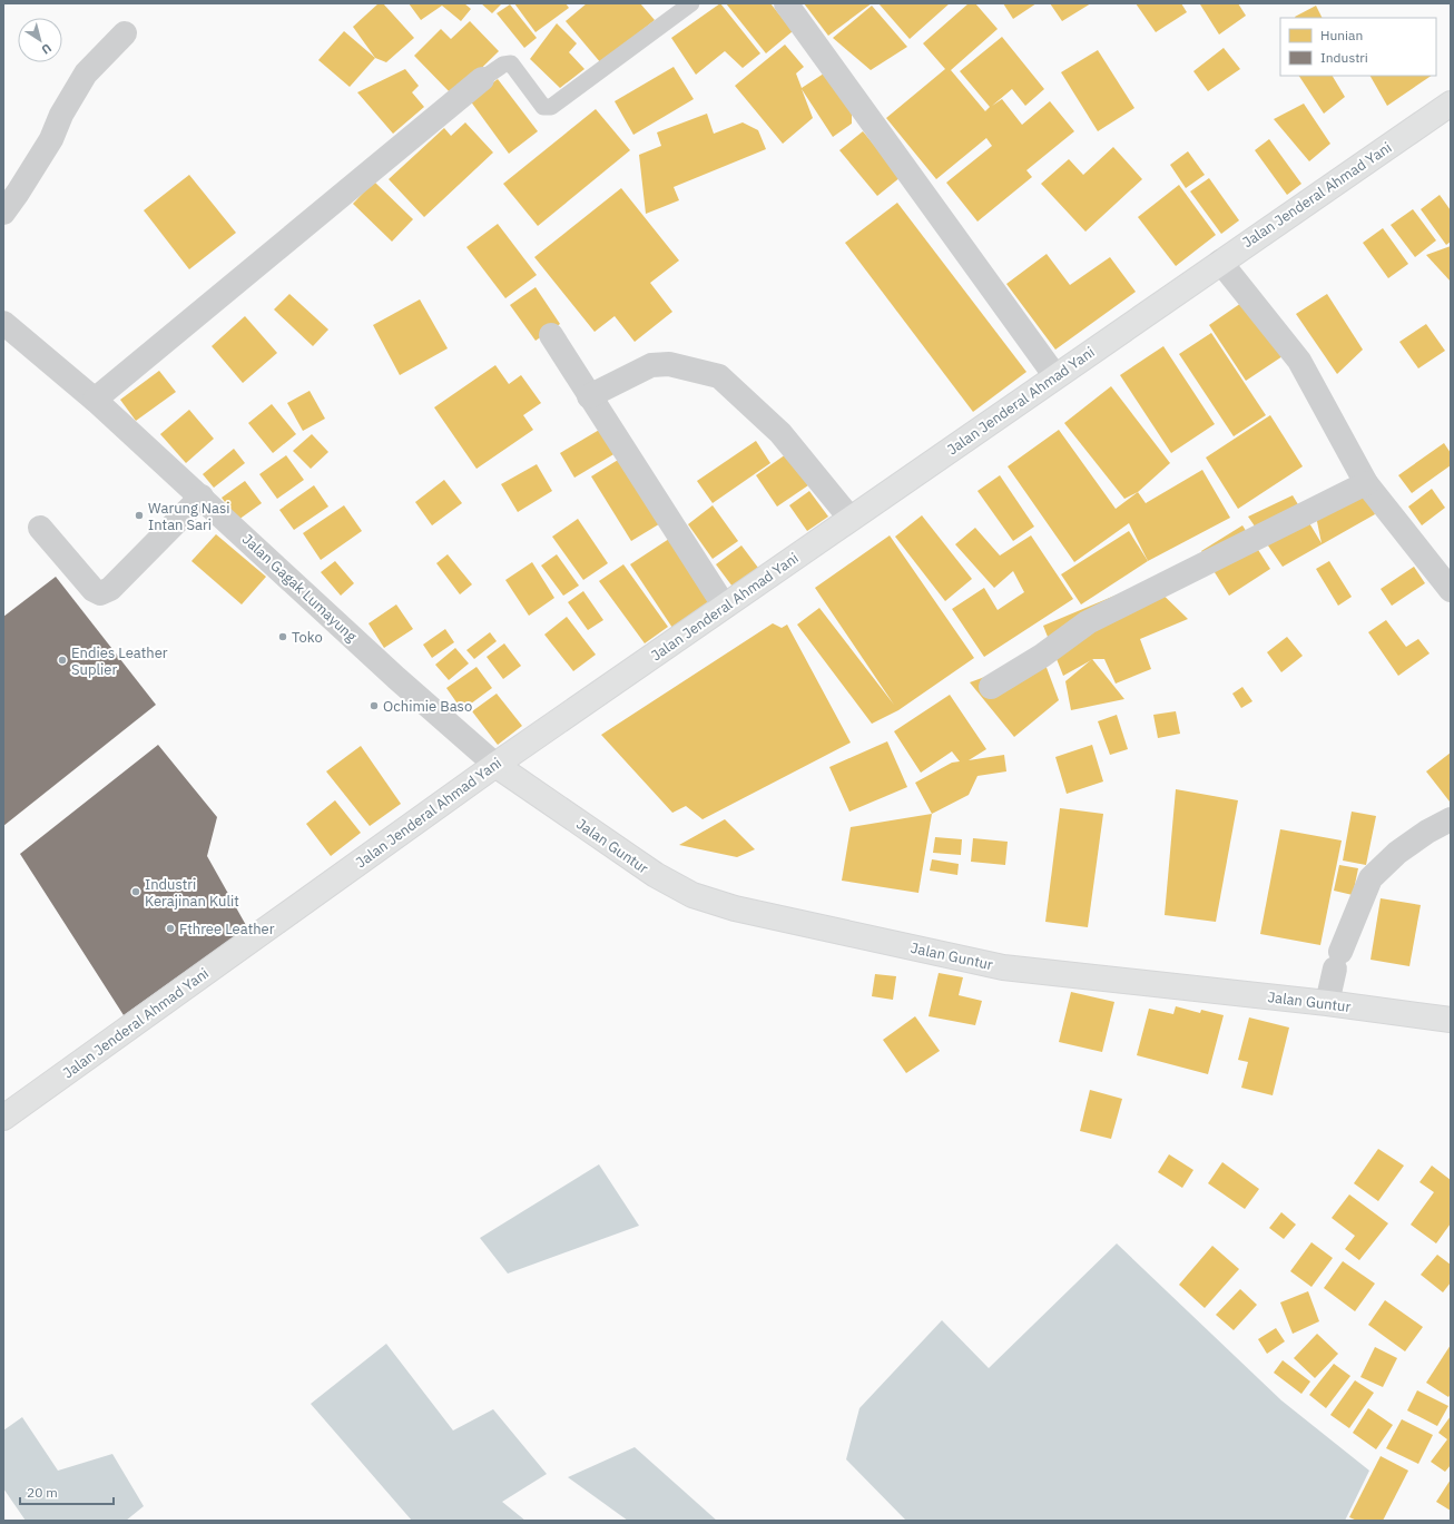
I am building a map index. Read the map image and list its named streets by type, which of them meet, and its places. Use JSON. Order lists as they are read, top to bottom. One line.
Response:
{"streets":{"main road":["Jalan Jenderal Ahmad Yani","Jalan Guntur"],"street":["Jalan Gagak Lumayung"]},"crossings":[["Jalan Jenderal Ahmad Yani","Jalan Gagak Lumayung"],["Jalan Jenderal Ahmad Yani","Jalan Guntur"],["Jalan Gagak Lumayung","Jalan Guntur"]],"places":["Warung Nasi Intan Sari","Toko","Endies Leather Suplier","Ochimie Baso","Industri Kerajinan Kulit","Fthree Leather"],"legend":["Hunian","Industri"],"scale_bar":"20 m","north":"bottom right"}
